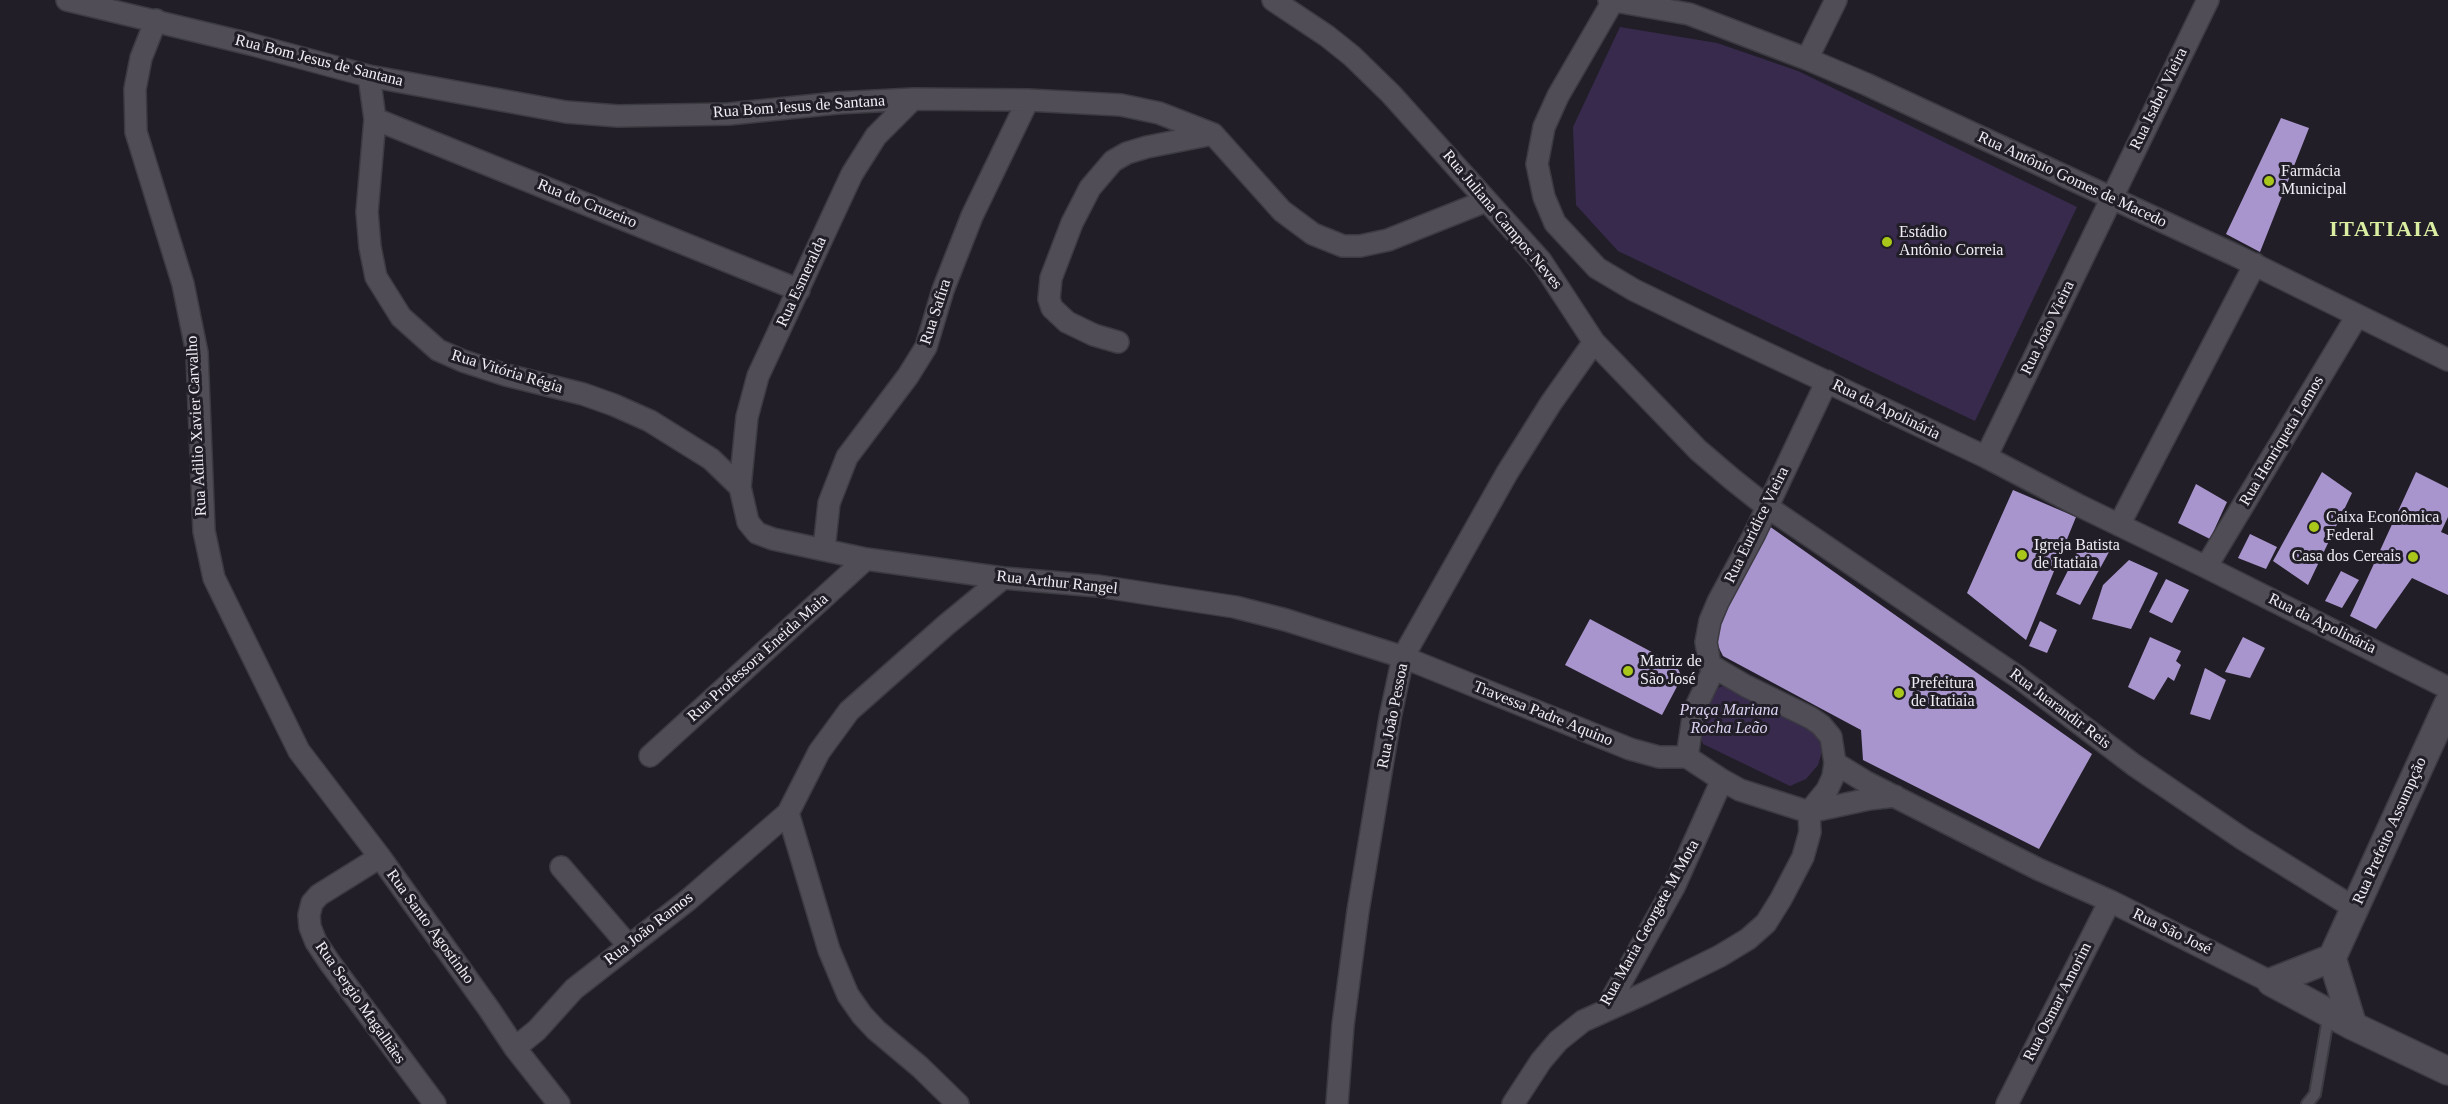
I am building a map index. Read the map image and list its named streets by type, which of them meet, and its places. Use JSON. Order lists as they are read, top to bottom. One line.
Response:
{"streets":{"street":["Rua Bom Jesus de Santana","Rua Isabel Vieira","Rua Antônio Gomes de Macedo","Rua do Cruzeiro","Rua Juliana Campos Neves","Rua Esmeralda","Rua Safira","Rua João Vieira","Rua Vitória Régia","Rua da Apolinária","Rua Adilio Xavier Carvalho","Rua Henriqueta Lemos","Rua Euridice Vieira","Rua Arthur Rangel","Rua Professora Eneida Maia","Rua Juarandir Reis","Travessa Padre Aquino","Rua João Pessoa","Rua Prefeito Assumpção","Rua Maria Georgete M Mota","Rua Santo Agostinho","Rua João Ramos","Rua São José","Rua Osmar Amorim","Rua Sergio Magalhães"]},"crossings":[["Rua Bom Jesus de Santana","Rua Juliana Campos Neves"],["Rua Bom Jesus de Santana","Rua Esmeralda"],["Rua Bom Jesus de Santana","Rua Safira"],["Rua Bom Jesus de Santana","Rua Vitória Régia"],["Rua Bom Jesus de Santana","Rua Adilio Xavier Carvalho"],["Rua Isabel Vieira","Rua Antônio Gomes de Macedo"],["Rua Isabel Vieira","Rua João Vieira"],["Rua Antônio Gomes de Macedo","Rua João Vieira"],["Rua Antônio Gomes de Macedo","Rua da Apolinária"],["Rua Antônio Gomes de Macedo","Rua Henriqueta Lemos"],["Rua do Cruzeiro","Rua Esmeralda"],["Rua do Cruzeiro","Rua Vitória Régia"],["Rua Juliana Campos Neves","Rua Euridice Vieira"],["Rua Juliana Campos Neves","Rua Juarandir Reis"],["Rua Juliana Campos Neves","Rua João Pessoa"],["Rua Esmeralda","Rua Vitória Régia"],["Rua Esmeralda","Rua Arthur Rangel"],["Rua Safira","Rua Arthur Rangel"],["Rua João Vieira","Rua da Apolinária"],["Rua Vitória Régia","Rua Arthur Rangel"],["Rua da Apolinária","Rua Henriqueta Lemos"],["Rua da Apolinária","Rua Euridice Vieira"],["Rua Adilio Xavier Carvalho","Rua Santo Agostinho"],["Rua Euridice Vieira","Rua Juarandir Reis"],["Rua Arthur Rangel","Rua Professora Eneida Maia"],["Rua Arthur Rangel","Travessa Padre Aquino"],["Rua Arthur Rangel","Rua João Pessoa"],["Rua Arthur Rangel","Rua João Ramos"],["Rua Juarandir Reis","Rua Prefeito Assumpção"],["Travessa Padre Aquino","Rua João Pessoa"],["Rua Santo Agostinho","Rua João Ramos"],["Rua Santo Agostinho","Rua Sergio Magalhães"],["Rua São José","Rua Osmar Amorim"]],"districts":["ITATIAIA"],"parks":["Praça Mariana Rocha Leão"],"places":["Farmácia Municipal","Estádio Antônio Correia","Caixa Econômica Federal","Igreja Batista de Itatiaia","Casa dos Cereais","Matriz de São José","Prefeitura de Itatiaia"]}
